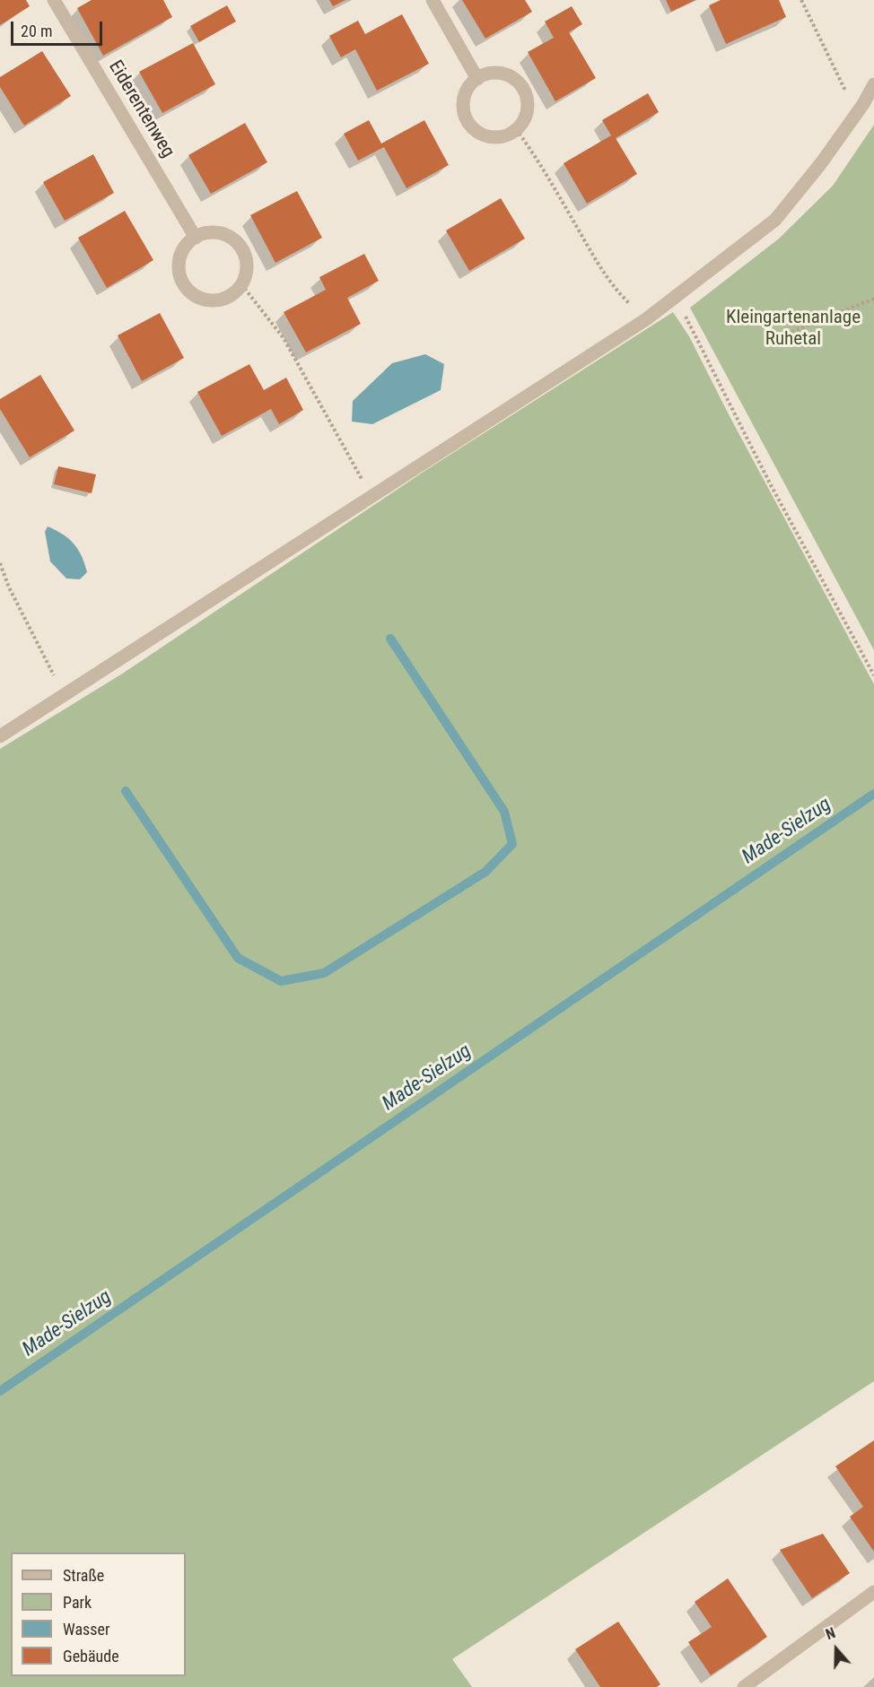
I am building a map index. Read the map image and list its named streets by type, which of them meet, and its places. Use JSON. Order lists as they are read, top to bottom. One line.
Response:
{"streets":{"street":["Eiderentenweg"]},"water":["Made-Sielzug"],"parks":["Kleingartenanlage Ruhetal"],"legend":["Straße","Park","Wasser","Gebäude"],"scale_bar":"20 m","north":"top"}
